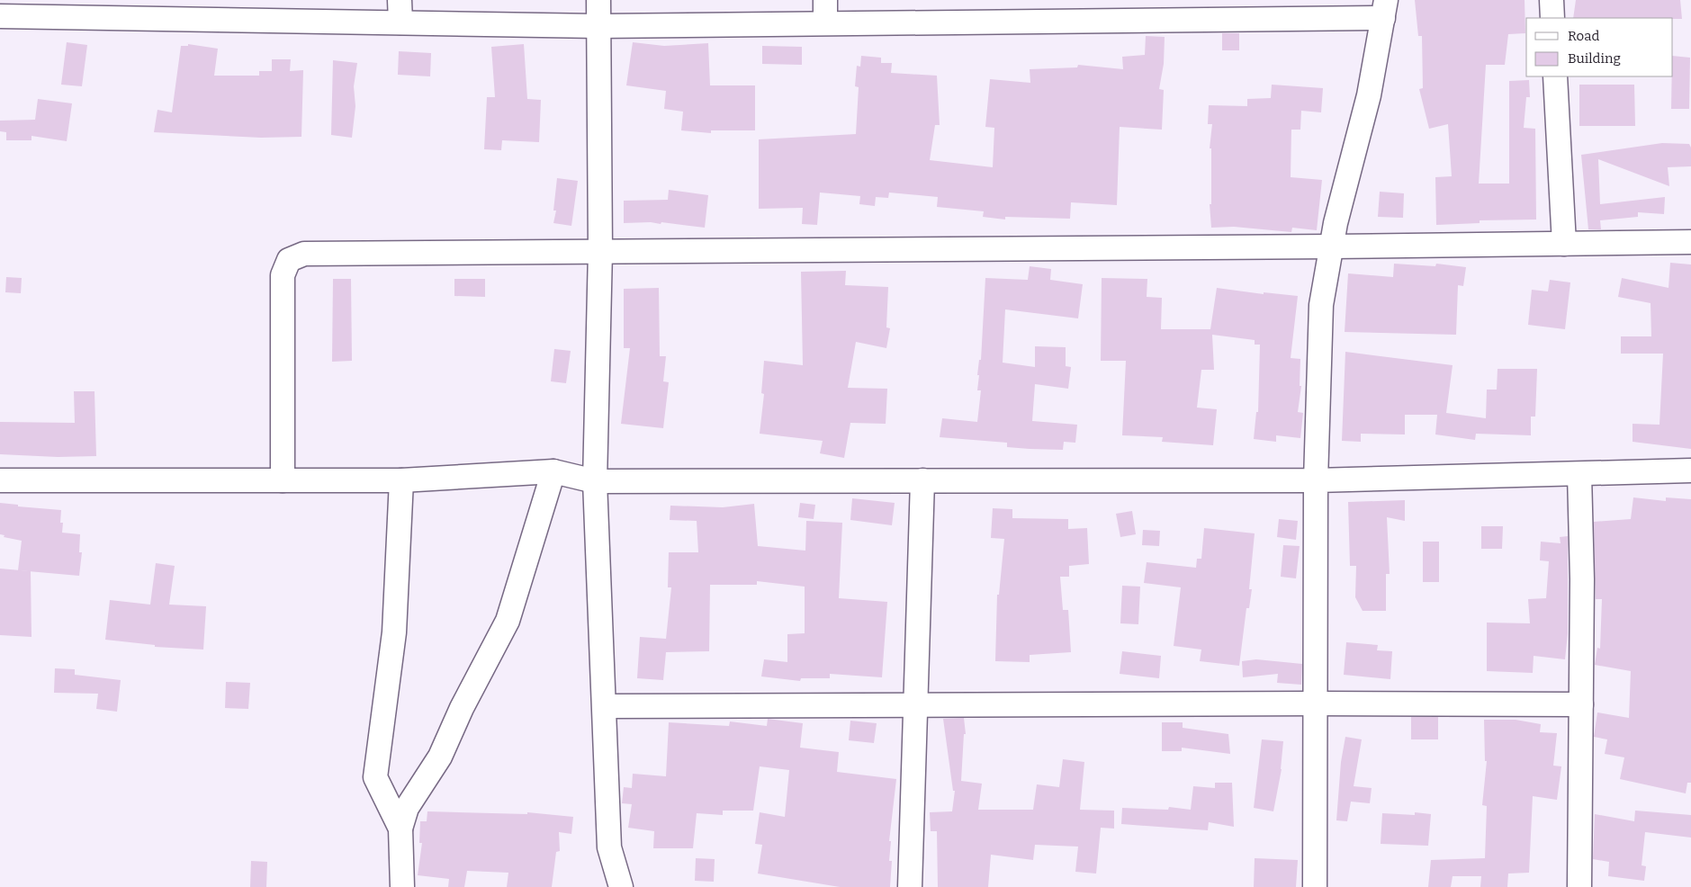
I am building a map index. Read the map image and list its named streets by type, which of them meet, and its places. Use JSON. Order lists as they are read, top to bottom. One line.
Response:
{"legend":["Road","Building"]}
